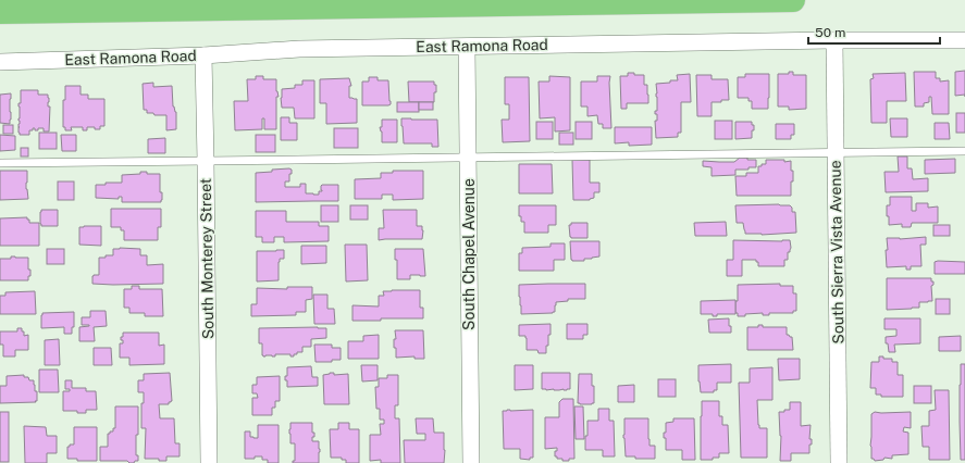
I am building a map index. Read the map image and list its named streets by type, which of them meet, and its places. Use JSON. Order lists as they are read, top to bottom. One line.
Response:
{"streets":{"street":["East Ramona Road","South Sierra Vista Avenue","South Chapel Avenue","South Monterey Street"]},"crossings":[["East Ramona Road","South Sierra Vista Avenue"],["East Ramona Road","South Chapel Avenue"],["East Ramona Road","South Monterey Street"]],"scale_bar":"50 m"}
